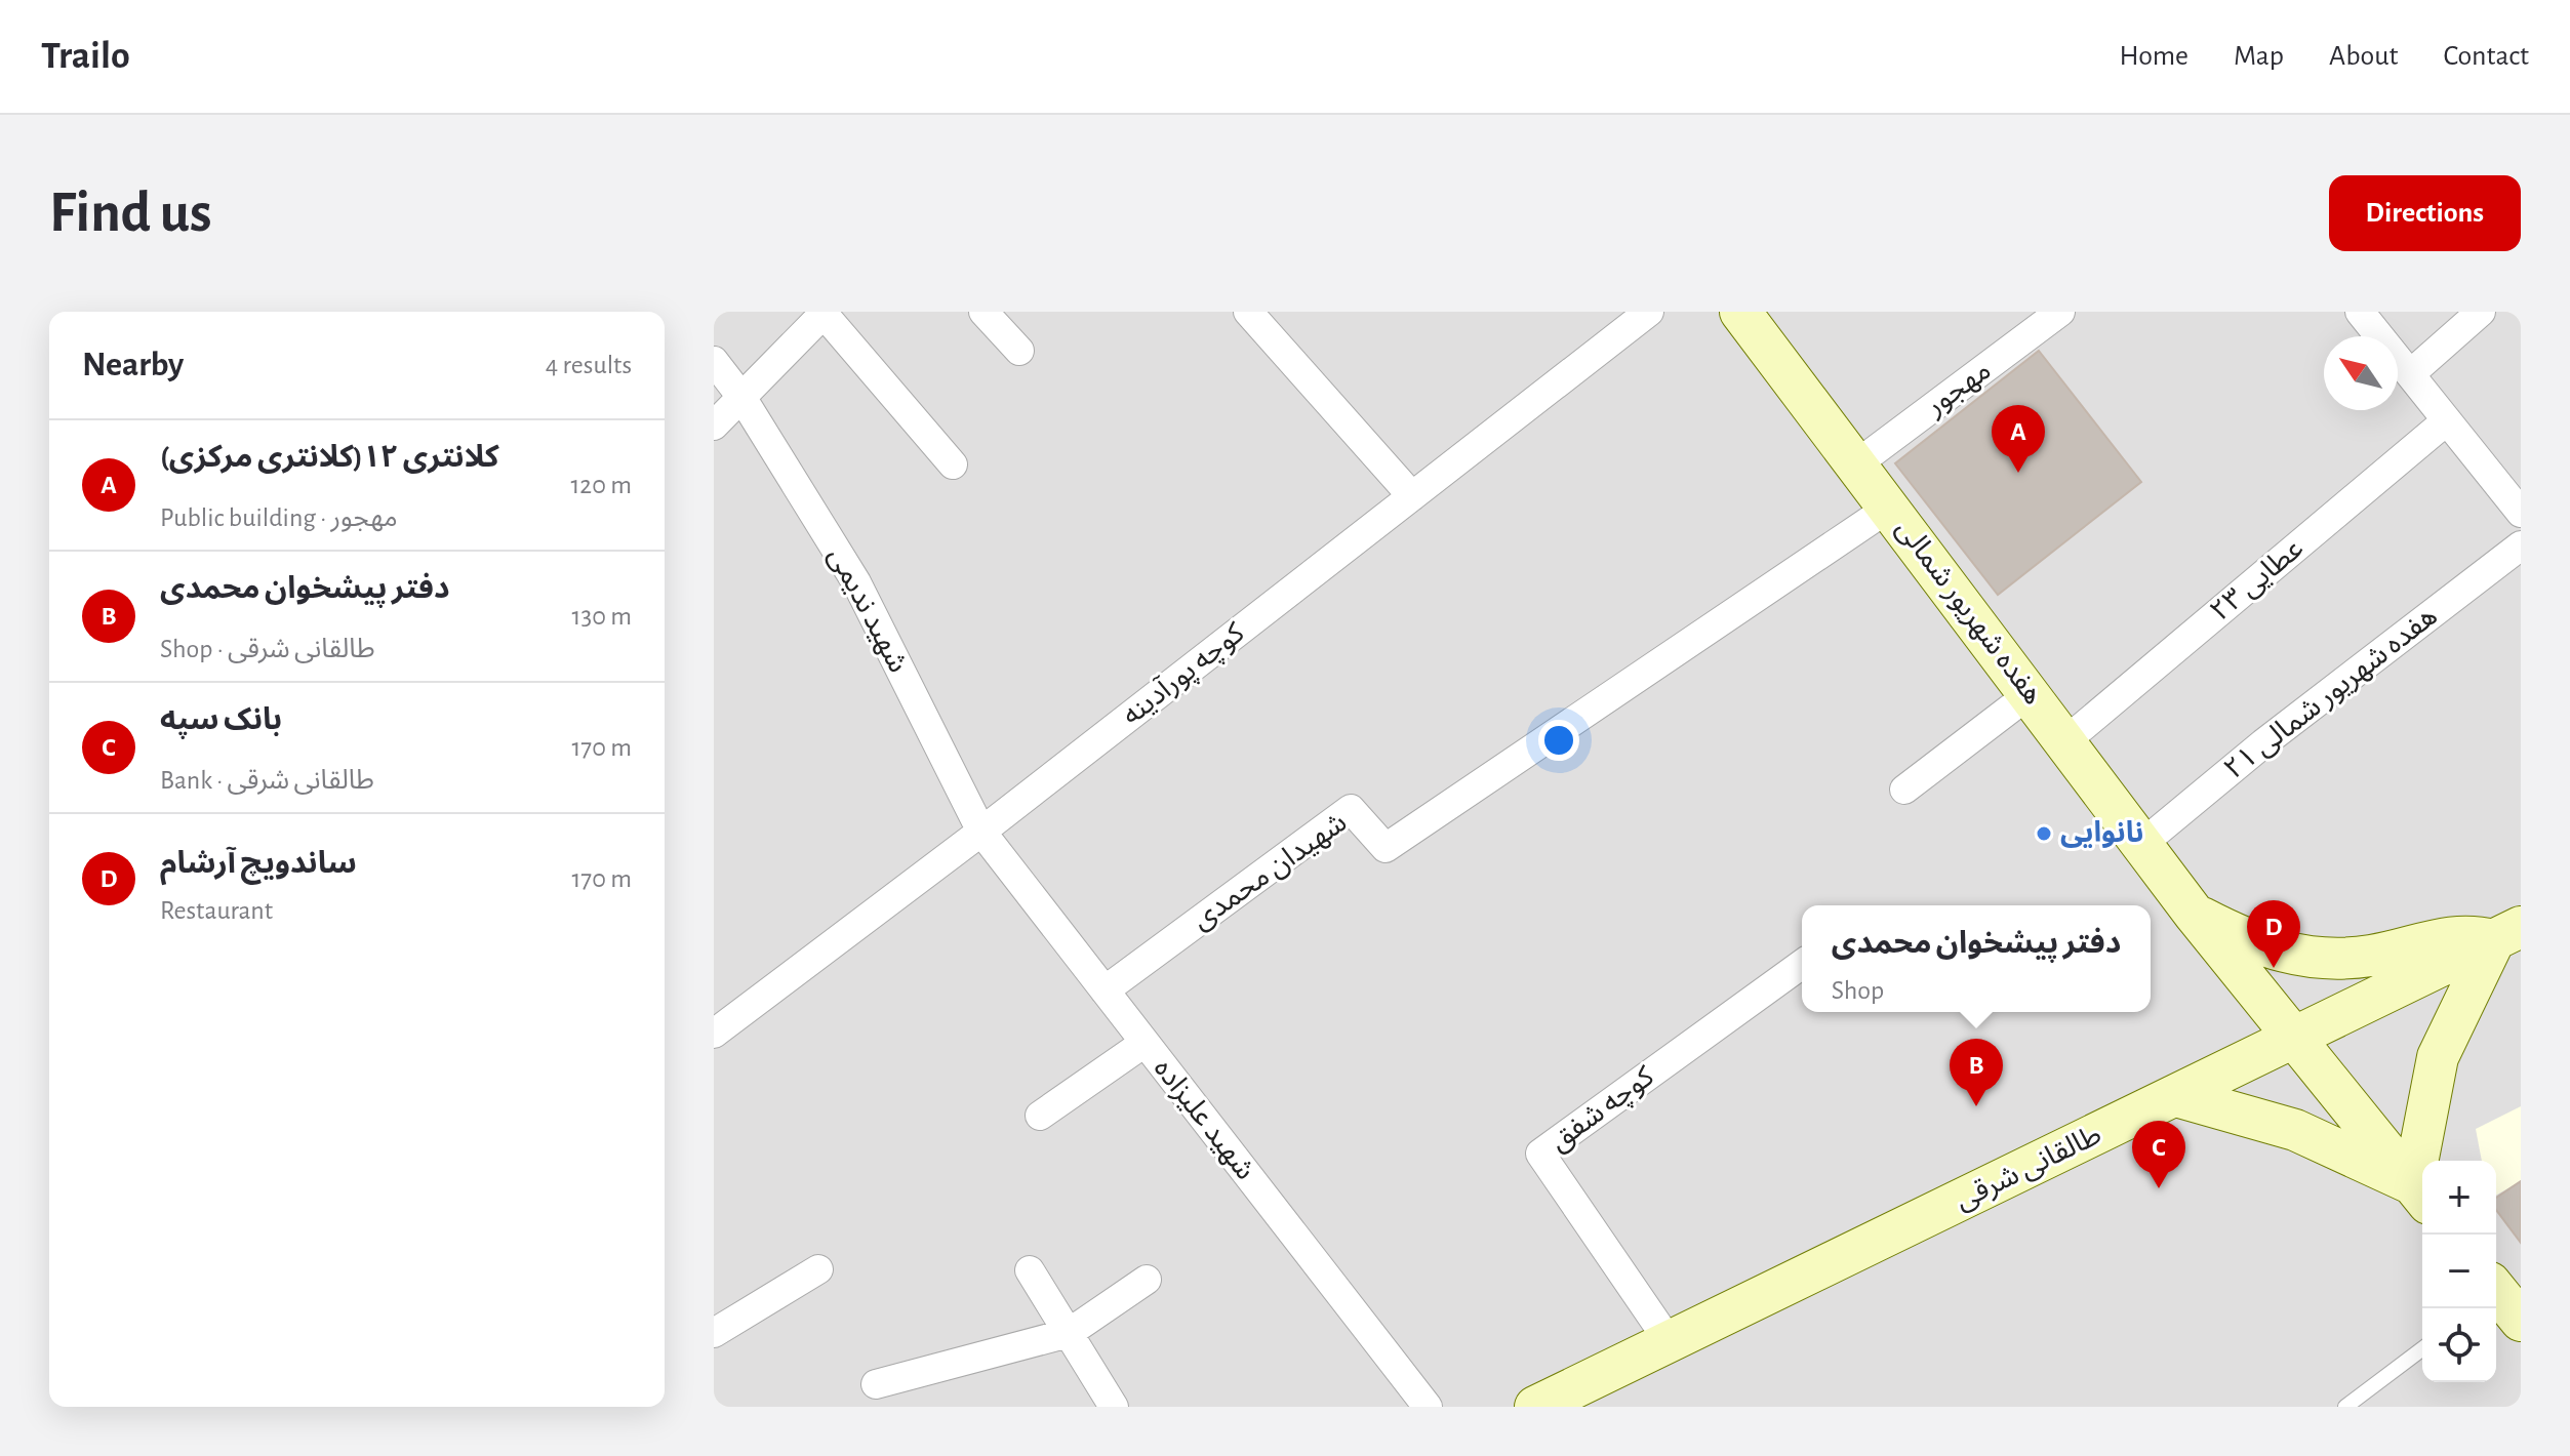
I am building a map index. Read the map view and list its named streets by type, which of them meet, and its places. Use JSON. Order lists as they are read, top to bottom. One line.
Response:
{"streets":{"main road":["هفده شهریور شمالی","طالقانی شرقی"],"street":["مهجور","عطایی ۲۳","شهید ندیمی","کوچه پورآدینه","هفده شهریور شمالی ۲۱","شهیدان محمدی","کوچه شفق","شهید علیزاده"]},"crossings":[["مهجور","هفده شهریور شمالی"],["عطایی ۲۳","هفده شهریور شمالی"],["شهید ندیمی","کوچه پورآدینه"],["شهید ندیمی","شهید علیزاده"],["هفده شهریور شمالی","هفده شهریور شمالی ۲۱"],["هفده شهریور شمالی","شهیدان محمدی"],["هفده شهریور شمالی","طالقانی شرقی"],["کوچه پورآدینه","شهید علیزاده"],["شهیدان محمدی","شهید علیزاده"],["کوچه شفق","طالقانی شرقی"]],"places":["نانوایی"],"north":"top left","page":{"header":"Trailo","nav":["Home","Map","About","Contact"],"buttons":"Directions","title":"Find us","heading":["Nearby","4 results"],"pins":["A","D","B","C"],"list":[{"mark":"A","name":"(کلانتری ۱۲(کلانتری مرکزی","note":"Public building · مهجور","value":"120 m"},{"mark":"B","name":"دفتر پیشخوان محمدی","note":"Shop · طالقانی شرقی","value":"130 m"},{"mark":"C","name":"بانک سپه","note":"Bank · طالقانی شرقی","value":"170 m"},{"mark":"D","name":"ساندویچ آرشام","note":"Restaurant","value":"170 m"}],"popup":["دفتر پیشخوان محمدی","Shop"],"map_buttons":["+","−"]}}
